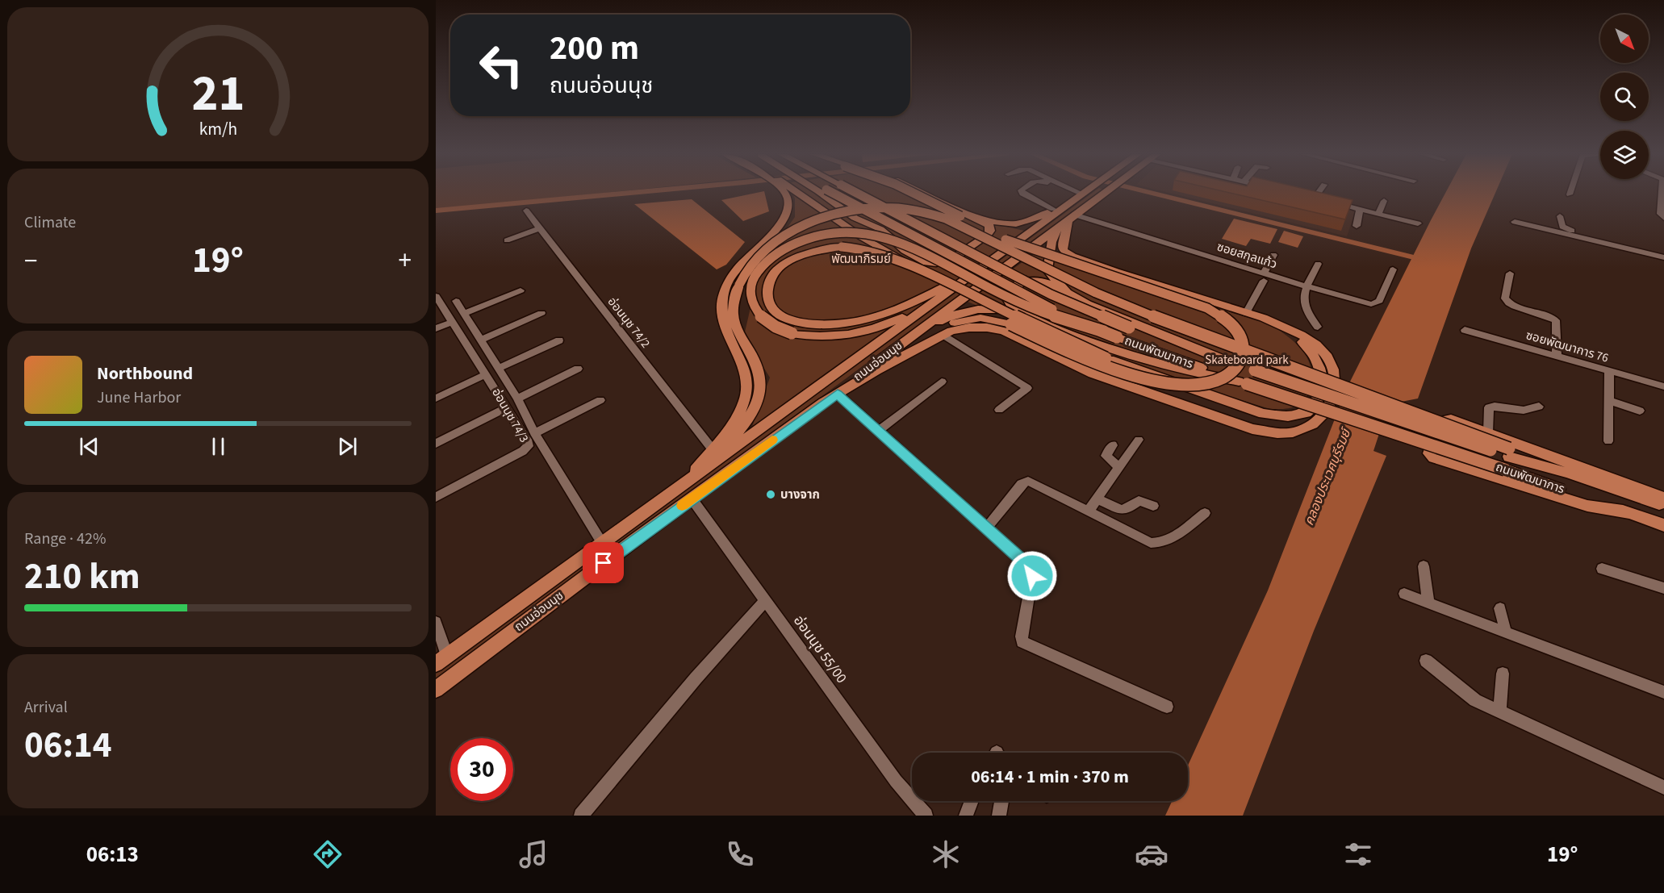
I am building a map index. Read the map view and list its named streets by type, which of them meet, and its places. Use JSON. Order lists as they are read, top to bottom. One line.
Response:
{"streets":{"main road":["ถนนพัฒนาการ","ถนนอ่อนนุช"],"street":["ซอยสกุลแก้ว","อ่อนนุช 74/2","ซอยพัฒนาการ 76","อ่อนนุช 74/3","อ่อนนุช 55/00"]},"crossings":[["ซอยสกุลแก้ว","ถนนอ่อนนุช"],["ถนนอ่อนนุช","อ่อนนุช 55/00"]],"water":["คลองประเวศบุรีรมย์"],"parks":["พัฒนาภิรมย์","Skateboard park"],"places":["บางจาก"],"north":"bottom right","page":{"turn":["200 m","ถนนอ่อนนุช"],"tile":["Climate",["Range · 42%","210 km"],["Arrival","06:14"]],"heat":["−","19°","+"],"song":["Northbound","June Harbor"],"limit":"30","trip":"06:14 · 1 min · 370 m","tabs":["06:13","19°"],"gauge":["21","km/h"]}}
